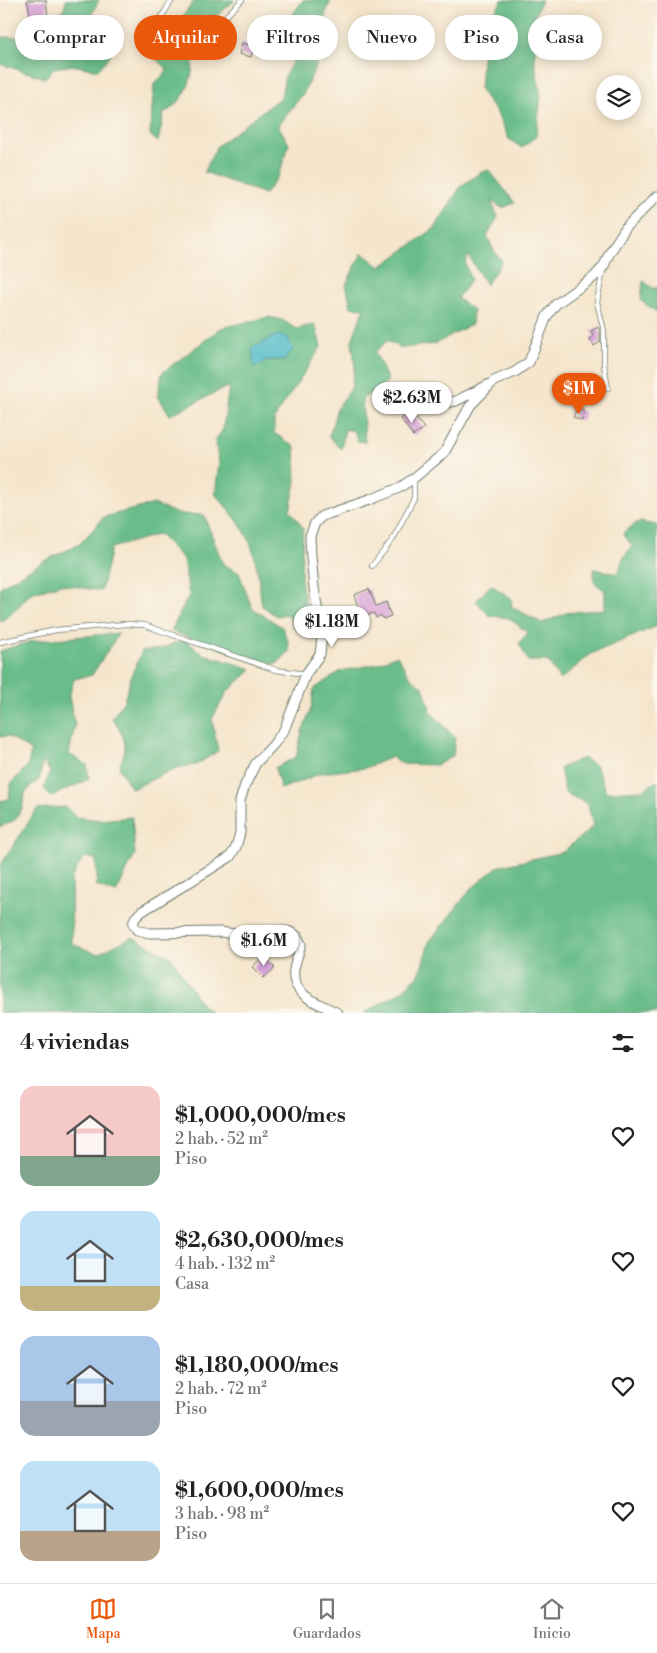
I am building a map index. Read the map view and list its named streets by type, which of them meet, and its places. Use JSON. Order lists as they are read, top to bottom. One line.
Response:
{"page":{"chip":["Comprar","Alquilar","Filtros","Nuevo","Piso","Casa"],"price":["$1M","$2.63M","$1.18M","$1.6M"],"heading":"4 viviendas","list":[{"name":"$1,000,000/mes","note":"2 hab. · 52 m² · Piso"},{"name":"$2,630,000/mes","note":"4 hab. · 132 m² · Casa"},{"name":"$1,180,000/mes","note":"2 hab. · 72 m² · Piso"},{"name":"$1,600,000/mes","note":"3 hab. · 98 m² · Piso"}],"tabs":["Mapa","Guardados","Inicio"]}}
